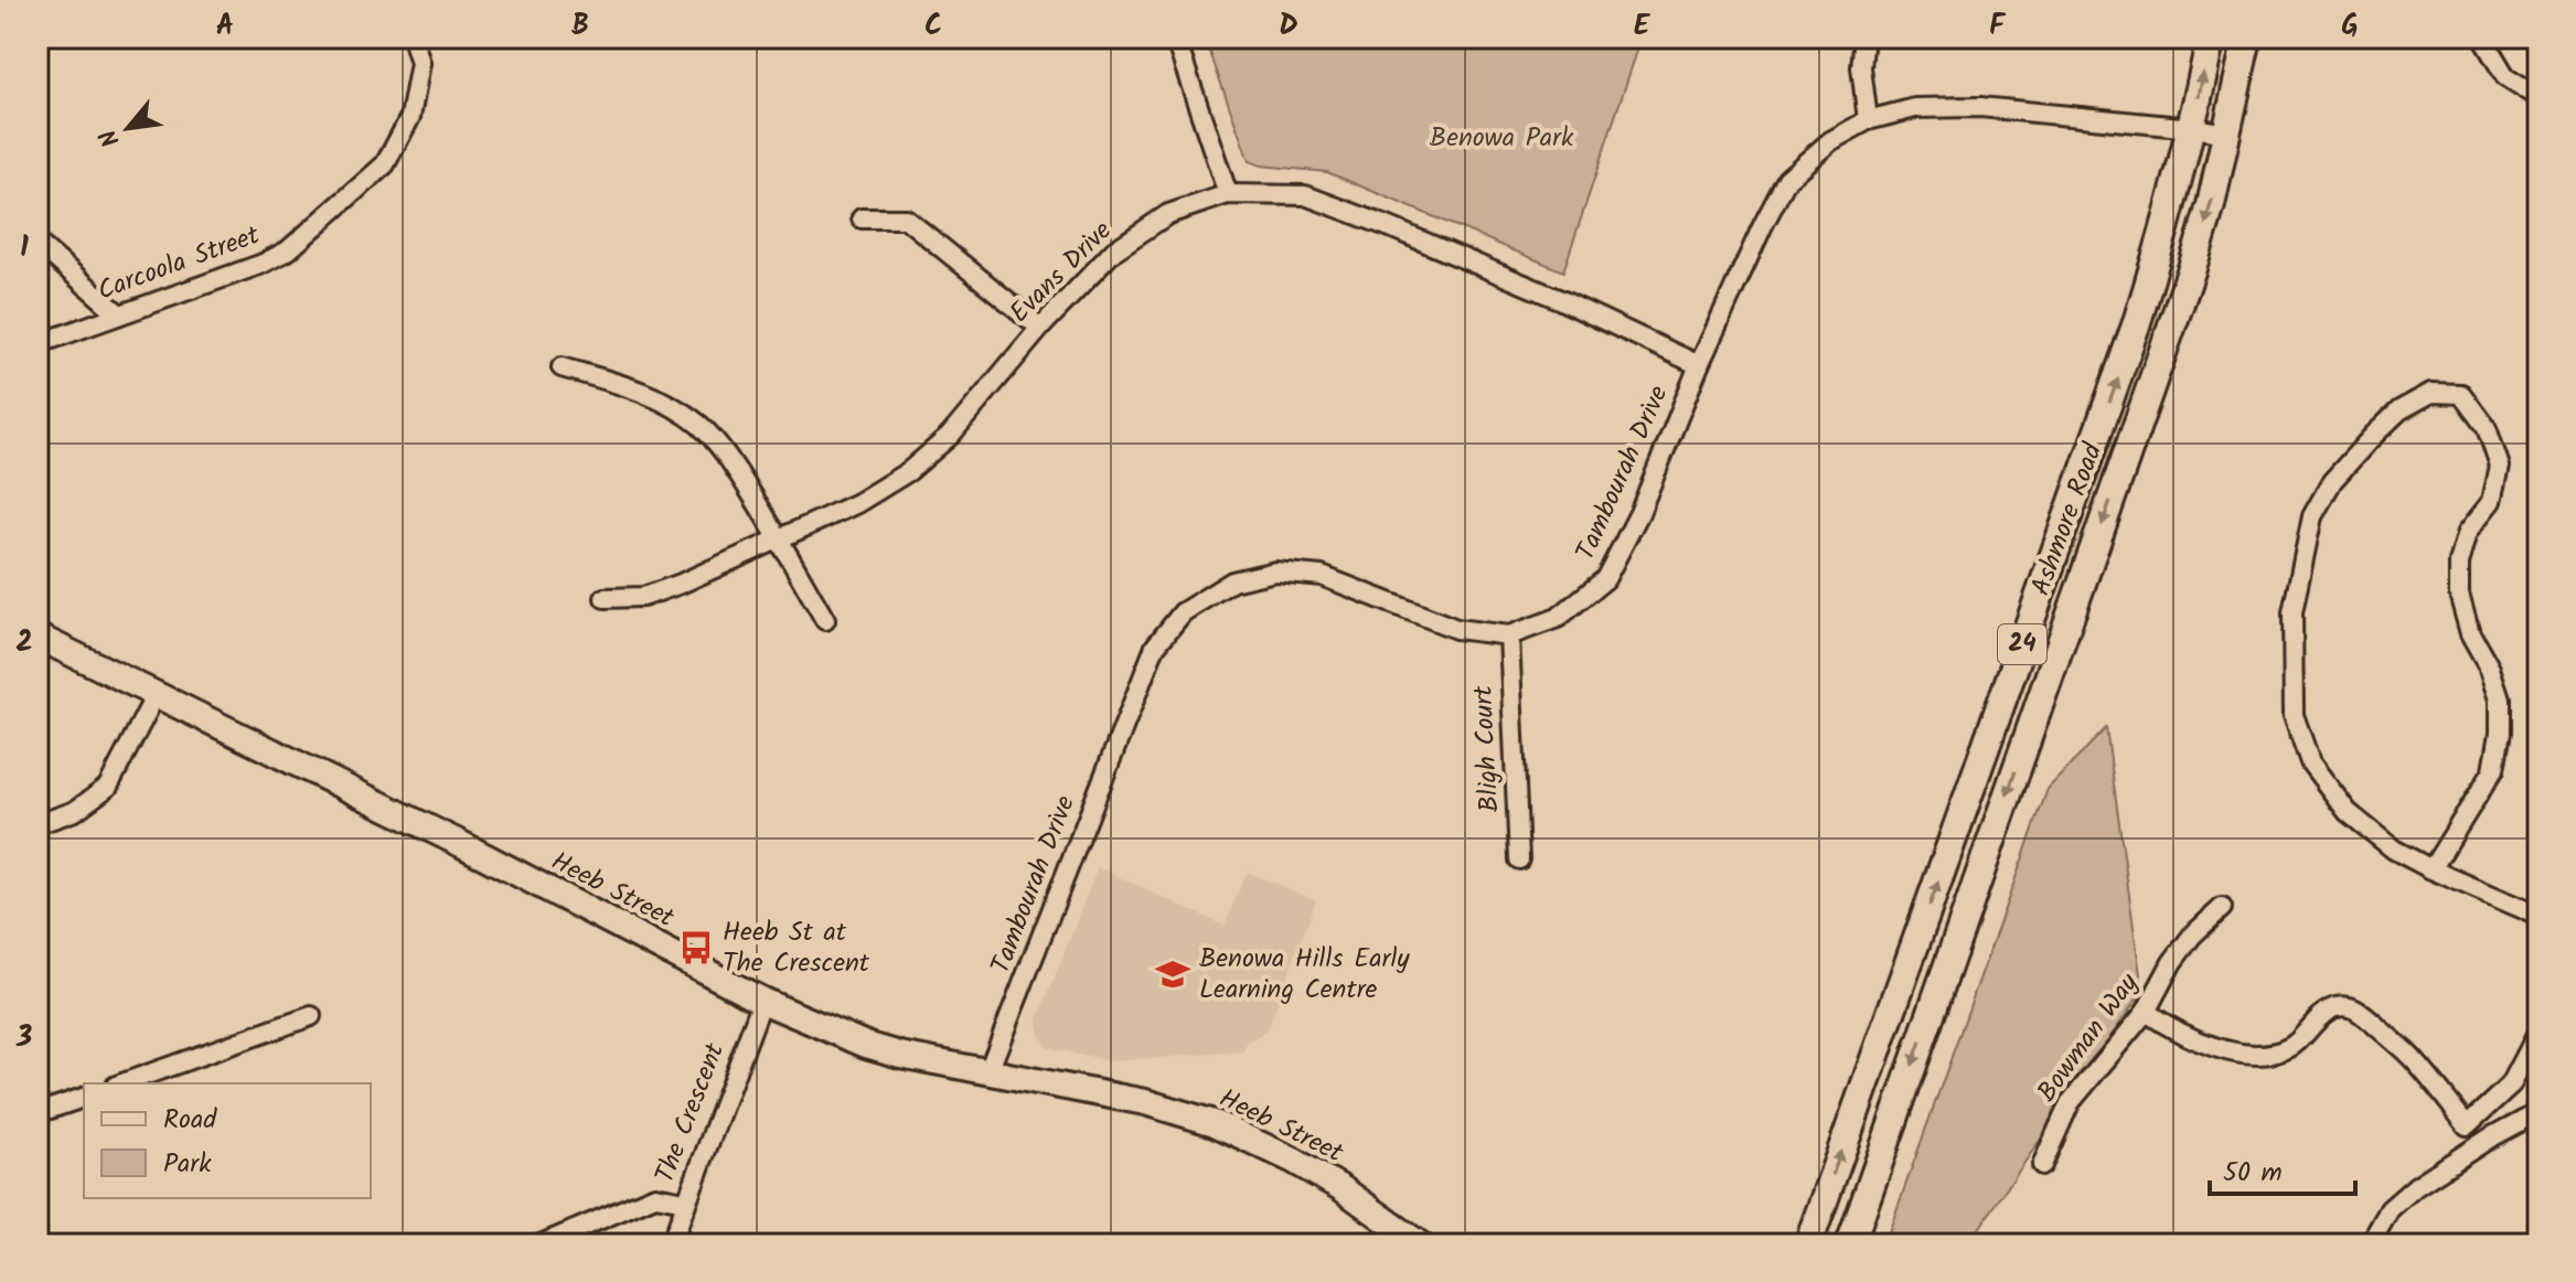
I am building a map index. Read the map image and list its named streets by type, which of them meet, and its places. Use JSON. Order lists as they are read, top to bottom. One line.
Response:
{"streets":{"main road":["Ashmore Road","24"],"street":["Carcoola Street","Evans Drive","Tambourah Drive","Bligh Court","Heeb Street","Bowman Way","The Crescent"]},"crossings":[["Evans Drive","Tambourah Drive"],["Tambourah Drive","Ashmore Road"],["Tambourah Drive","Bligh Court"],["Tambourah Drive","Heeb Street"],["Heeb Street","The Crescent"]],"parks":["Benowa Park"],"places":{"bus stop":["Heeb St at The Crescent"],"school or university":["Benowa Hills Early Learning Centre"]},"legend":["Road","Park"],"scale_bar":"50 m","north":"bottom left","grid":{"columns":["A","B","C","D","E","F","G"],"rows":["1","2","3"]}}
